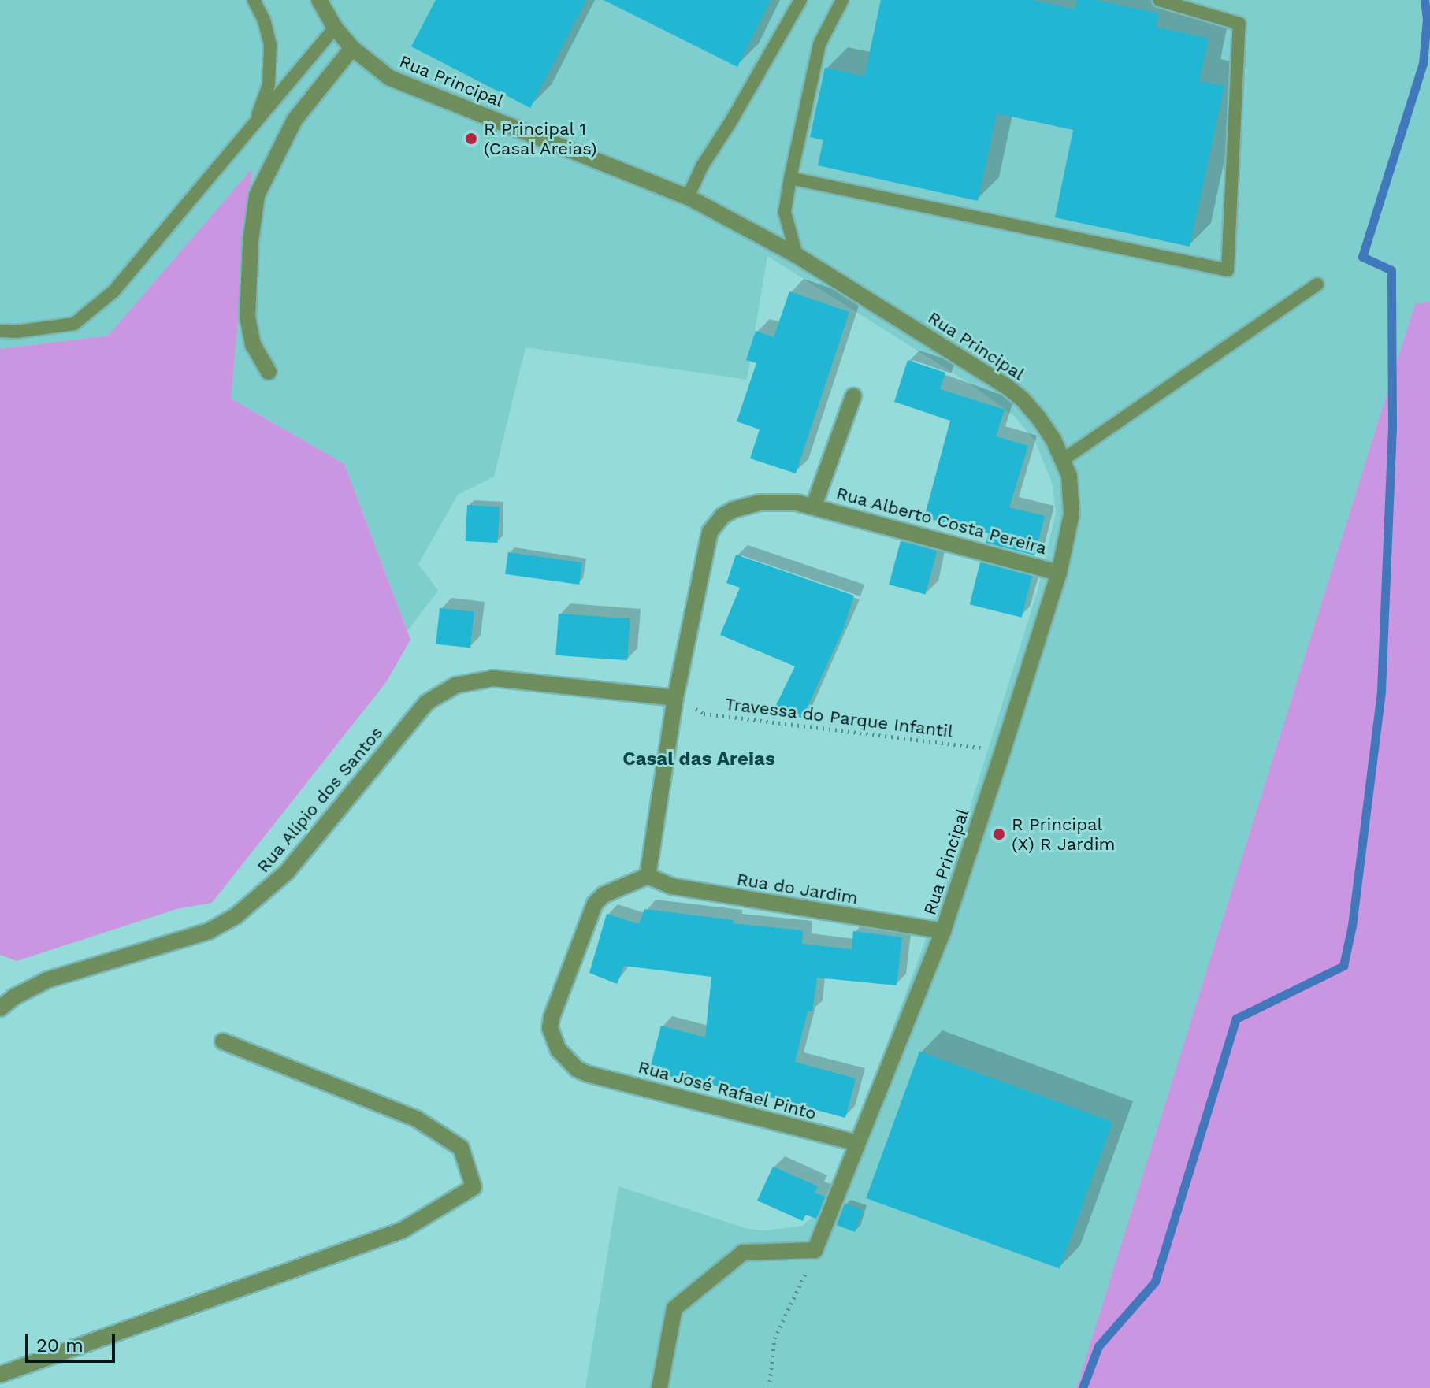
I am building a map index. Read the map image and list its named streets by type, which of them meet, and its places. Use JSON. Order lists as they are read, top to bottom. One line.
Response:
{"streets":{"street":["Rua Principal","Rua Alberto Costa Pereira","Rua Alípio dos Santos","Rua do Jardim","Rua José Rafael Pinto"],"path":["Travessa do Parque Infantil"]},"crossings":[["Rua Principal","Rua Alberto Costa Pereira"],["Rua Principal","Travessa do Parque Infantil"],["Rua Principal","Rua do Jardim"],["Rua Principal","Rua José Rafael Pinto"],["Rua Alberto Costa Pereira","Travessa do Parque Infantil"],["Rua Alberto Costa Pereira","Rua Alípio dos Santos"],["Rua Alberto Costa Pereira","Rua do Jardim"],["Rua Alberto Costa Pereira","Rua José Rafael Pinto"],["Travessa do Parque Infantil","Rua Alípio dos Santos"],["Rua do Jardim","Rua José Rafael Pinto"]],"districts":["Casal das Areias"],"places":["R Principal 1 (Casal Areias)","R Principal (X) R Jardim"],"scale_bar":"20 m"}
